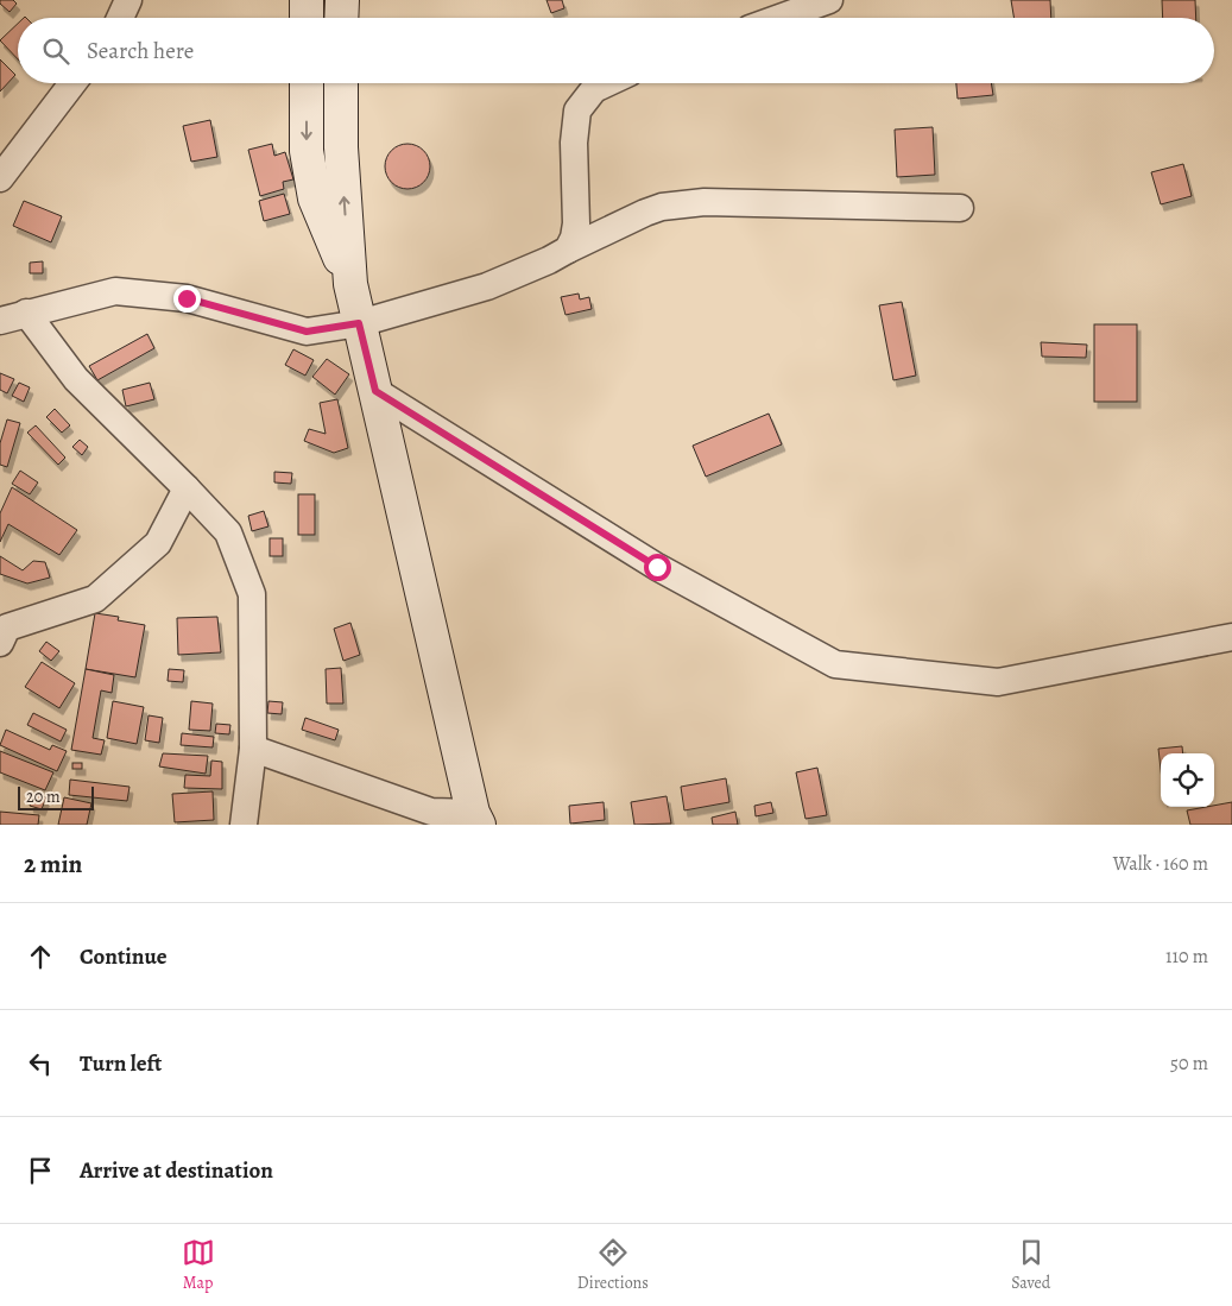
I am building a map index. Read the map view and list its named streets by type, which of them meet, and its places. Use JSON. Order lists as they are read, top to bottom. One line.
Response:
{"scale_bar":"20 m","page":{"search":"Search here","scale":"20 m","heading":["2 min","Walk · 160 m"],"list":[["Continue","110 m"],["Turn left","50 m"],"Arrive at destination"],"nav":["Map","Directions","Saved"]}}
